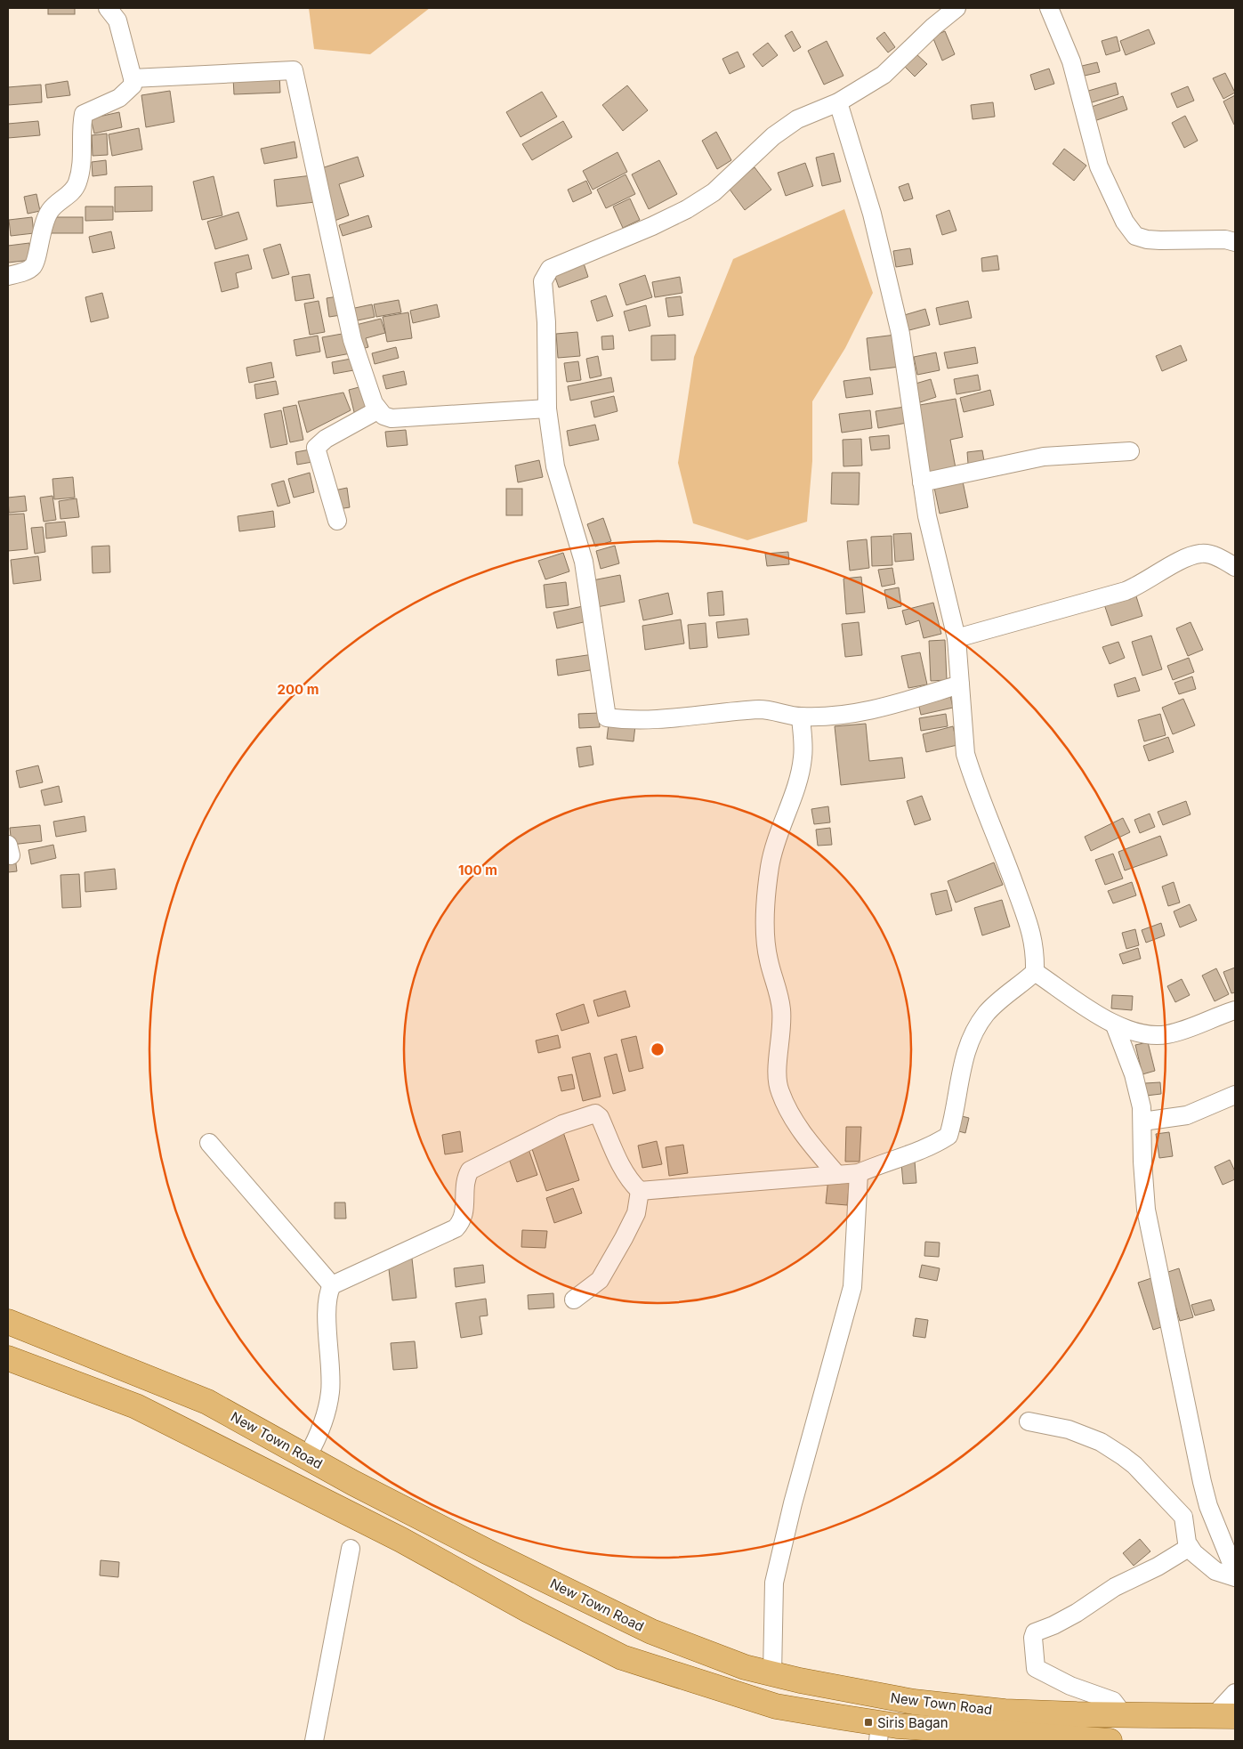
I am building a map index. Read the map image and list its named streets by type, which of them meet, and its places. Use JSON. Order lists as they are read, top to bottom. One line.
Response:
{"streets":{"main road":["New Town Road"]},"places":{"transit":["Siris Bagan"]},"rings":["200 m","100 m"]}
